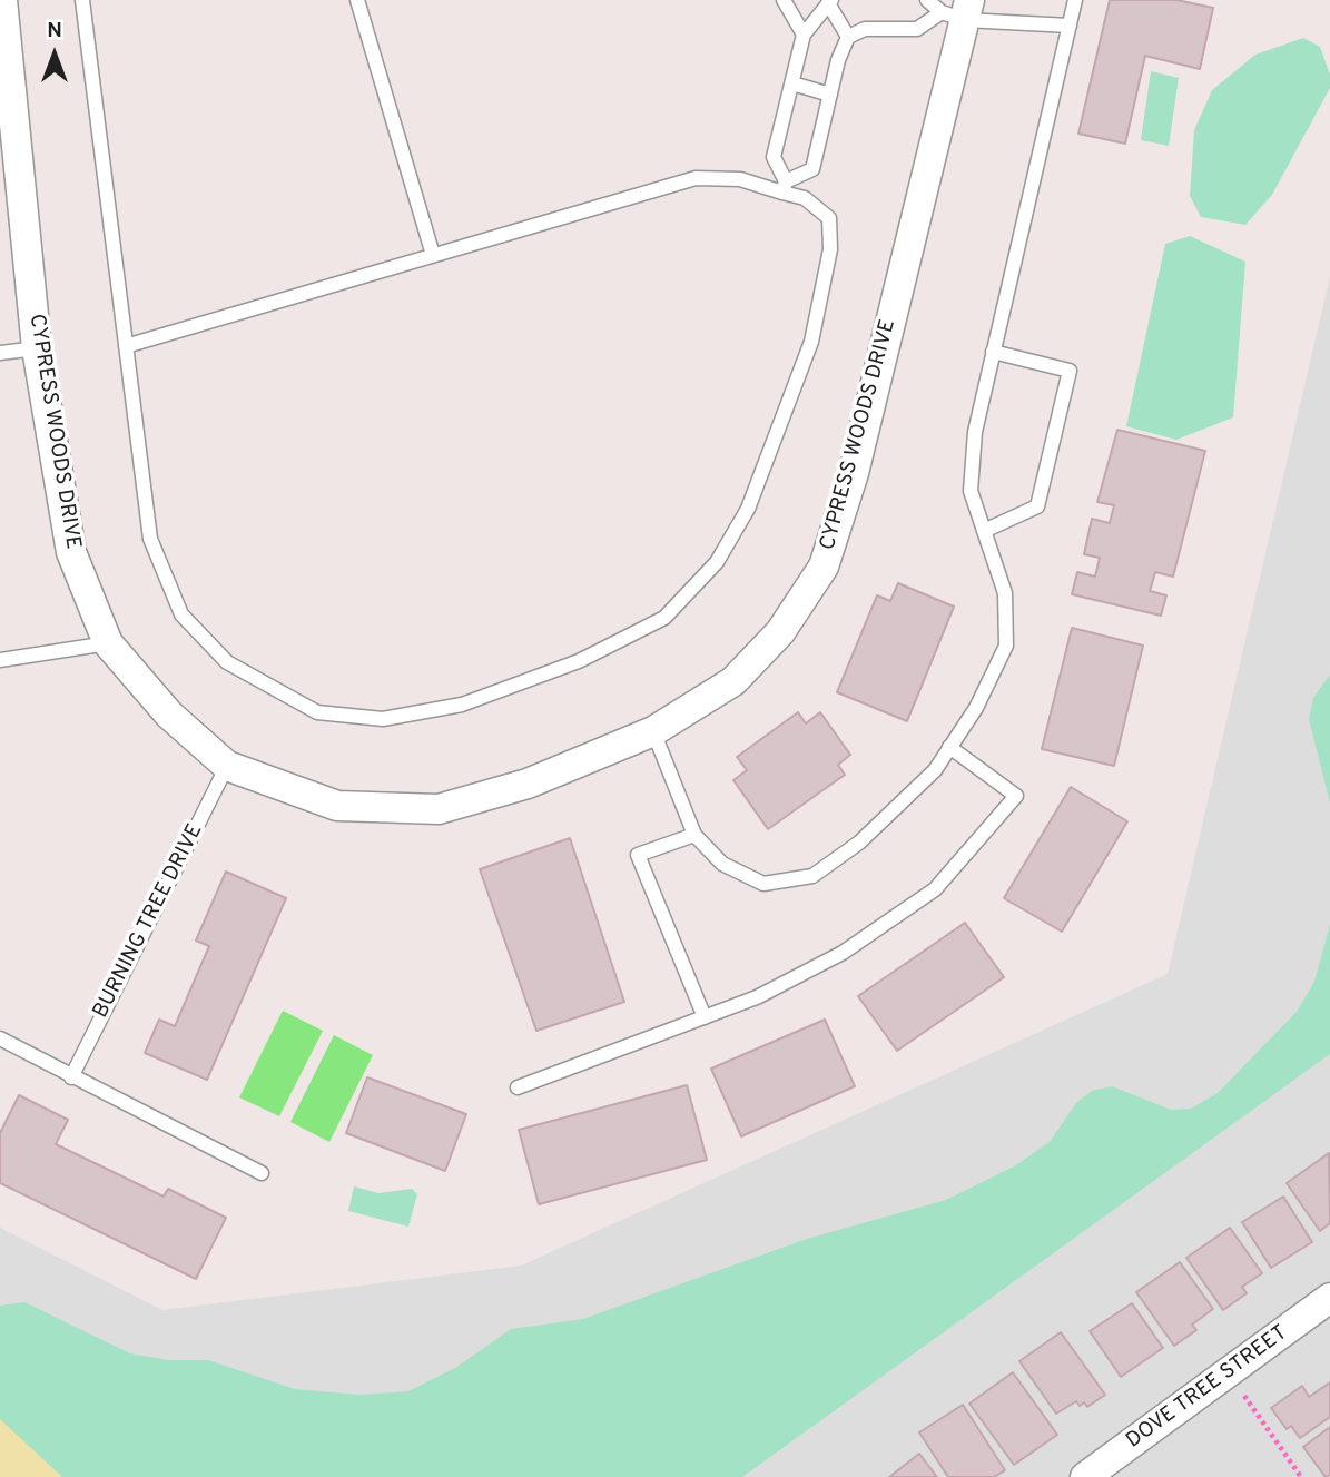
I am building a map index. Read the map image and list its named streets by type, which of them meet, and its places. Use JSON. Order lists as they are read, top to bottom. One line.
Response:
{"streets":{"street":["CYPRESS WOODS DRIVE","DOVE TREE STREET"],"lane":["BURNING TREE DRIVE"]},"crossings":[["CYPRESS WOODS DRIVE","BURNING TREE DRIVE"]],"north":"top"}
